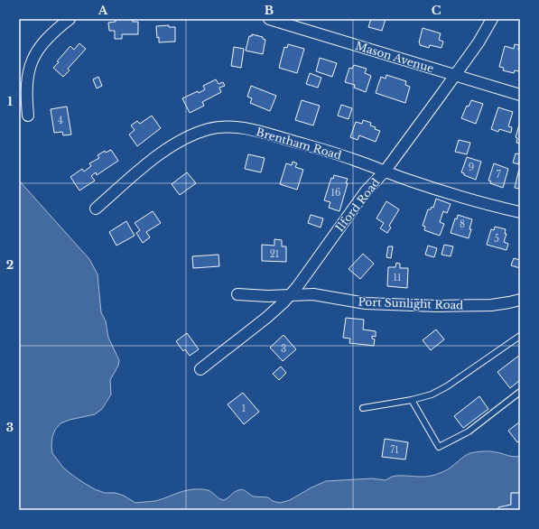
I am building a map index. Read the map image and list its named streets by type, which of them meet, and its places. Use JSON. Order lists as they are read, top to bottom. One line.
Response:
{"streets":{"street":["Mason Avenue","Brentham Road","Ilford Road","Port Sunlight Road"]},"crossings":[["Mason Avenue","Ilford Road"],["Brentham Road","Ilford Road"],["Ilford Road","Port Sunlight Road"]],"house_numbers":["4","9","7","16","8","5","21","11","3","1","71"],"grid":{"columns":["A","B","C"],"rows":["1","2","3"]}}
